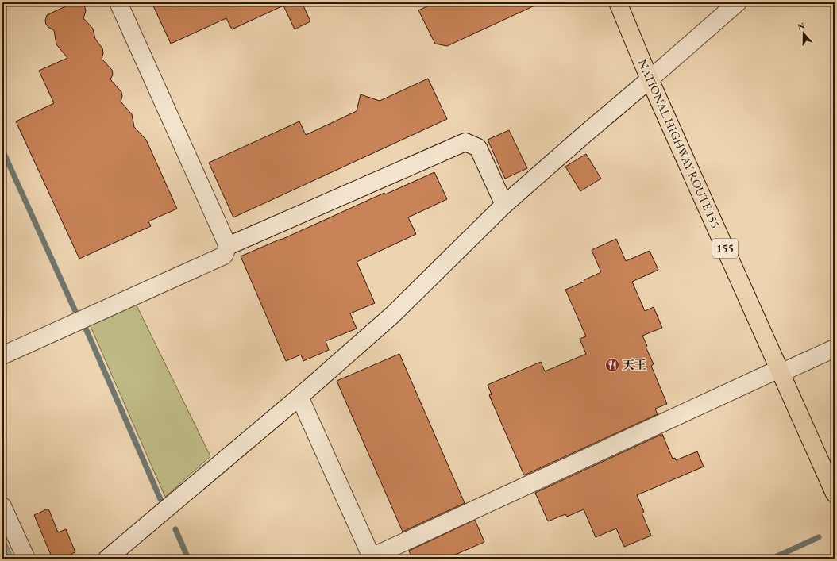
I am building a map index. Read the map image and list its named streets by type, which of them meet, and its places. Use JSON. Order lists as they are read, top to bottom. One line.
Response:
{"streets":{"highway":["NATIONAL HIGHWAY ROUTE 155","155"]},"places":{"restaurant":["天王"]},"north":"top"}
